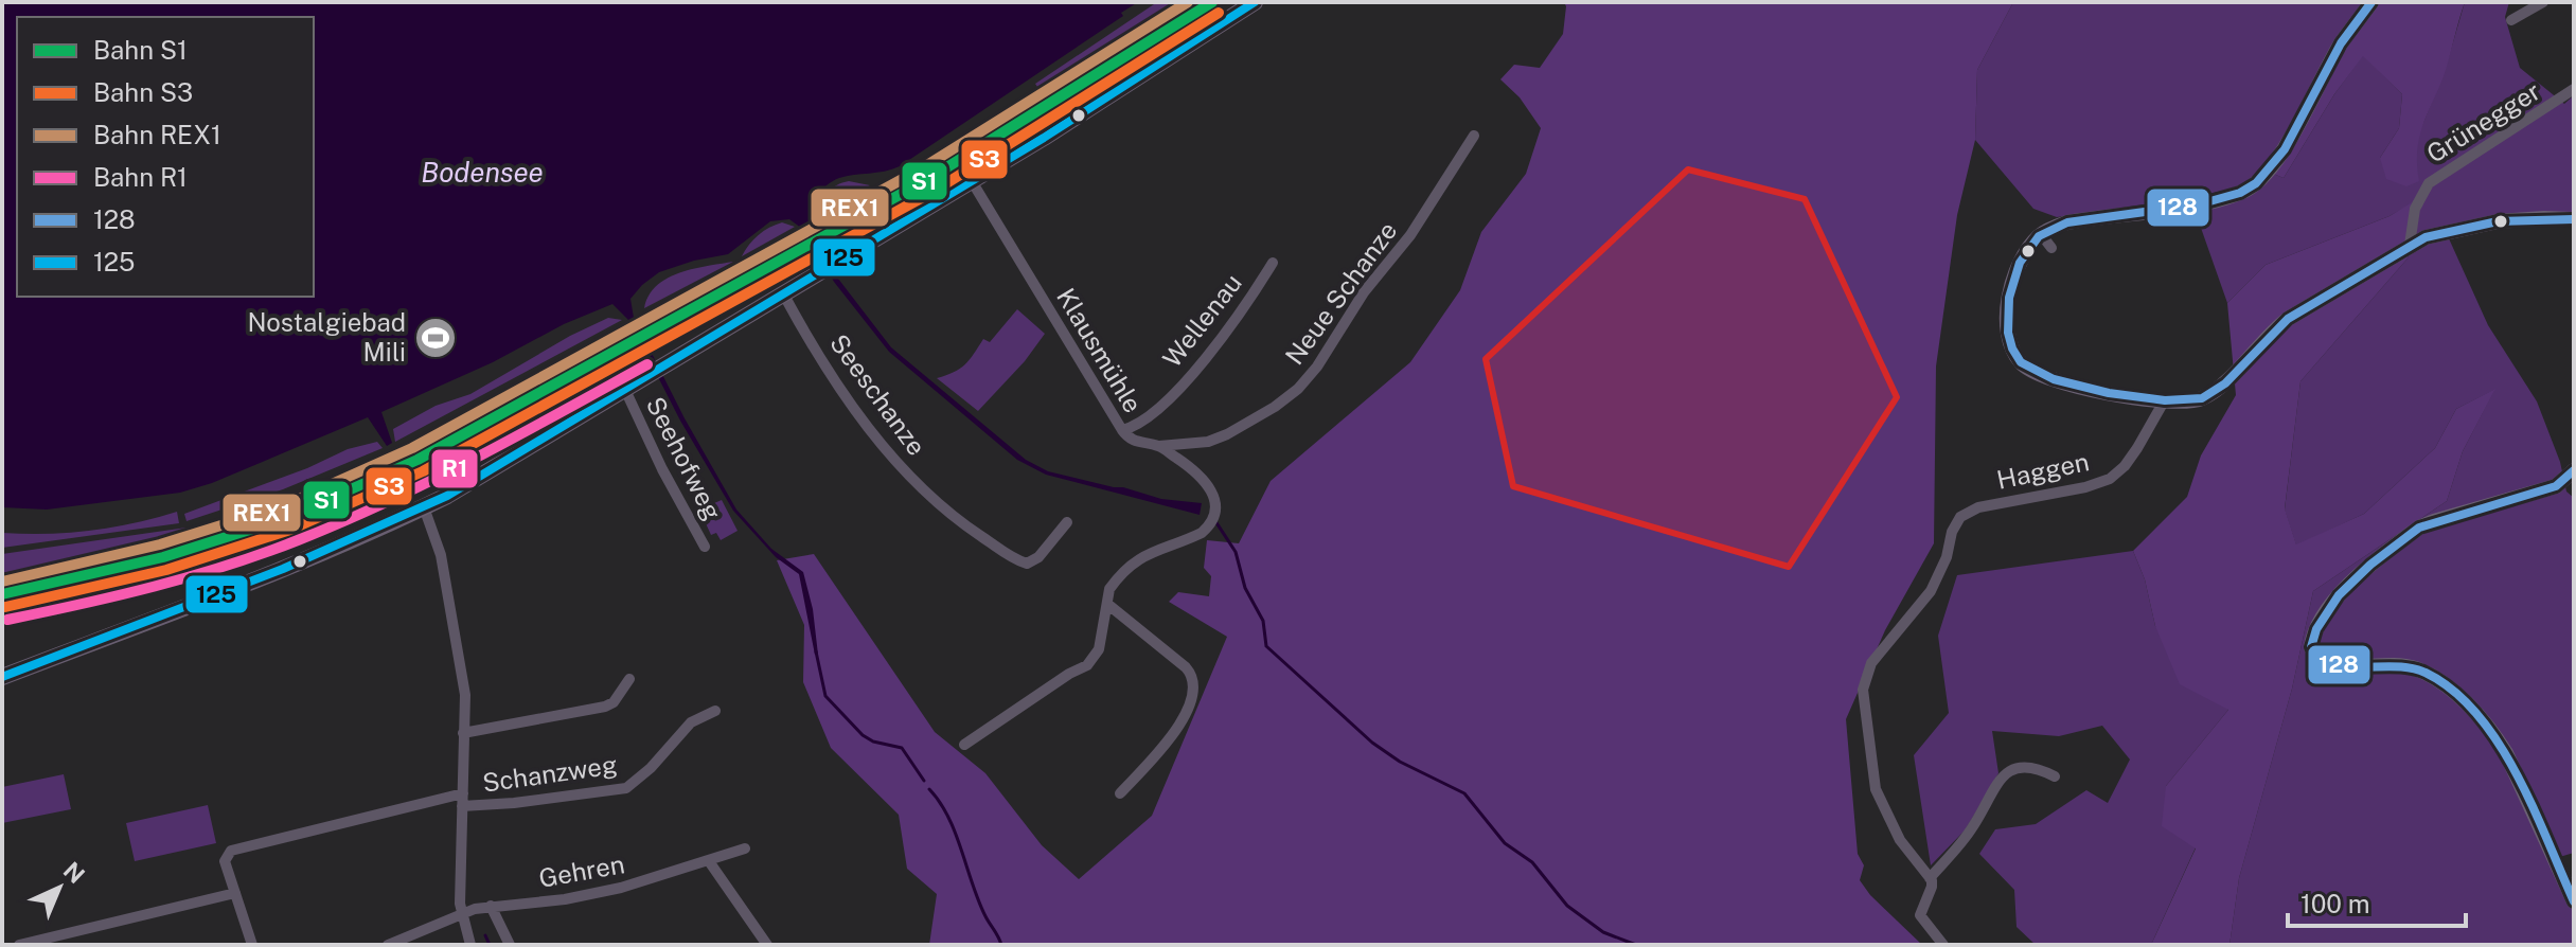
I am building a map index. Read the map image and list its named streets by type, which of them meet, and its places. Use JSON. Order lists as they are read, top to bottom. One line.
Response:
{"streets":{"street":["Grünegger","Neue Schanze","Wellenau","Klausmühle","Seeschanze","Seehofweg","Haggen","Schanzweg","Gehren"]},"crossings":[["Neue Schanze","Klausmühle"],["Wellenau","Klausmühle"]],"water":["Bodensee"],"places":{"sports":["Nostalgiebad Mili"]},"lines":["rail line S1","rail line REX1","transit line 128","transit line 125","rail line S3","rail line R1"],"legend":["Bahn S1","Bahn S3","Bahn REX1","Bahn R1","128","125"],"scale_bar":"100 m","north":"top right"}
